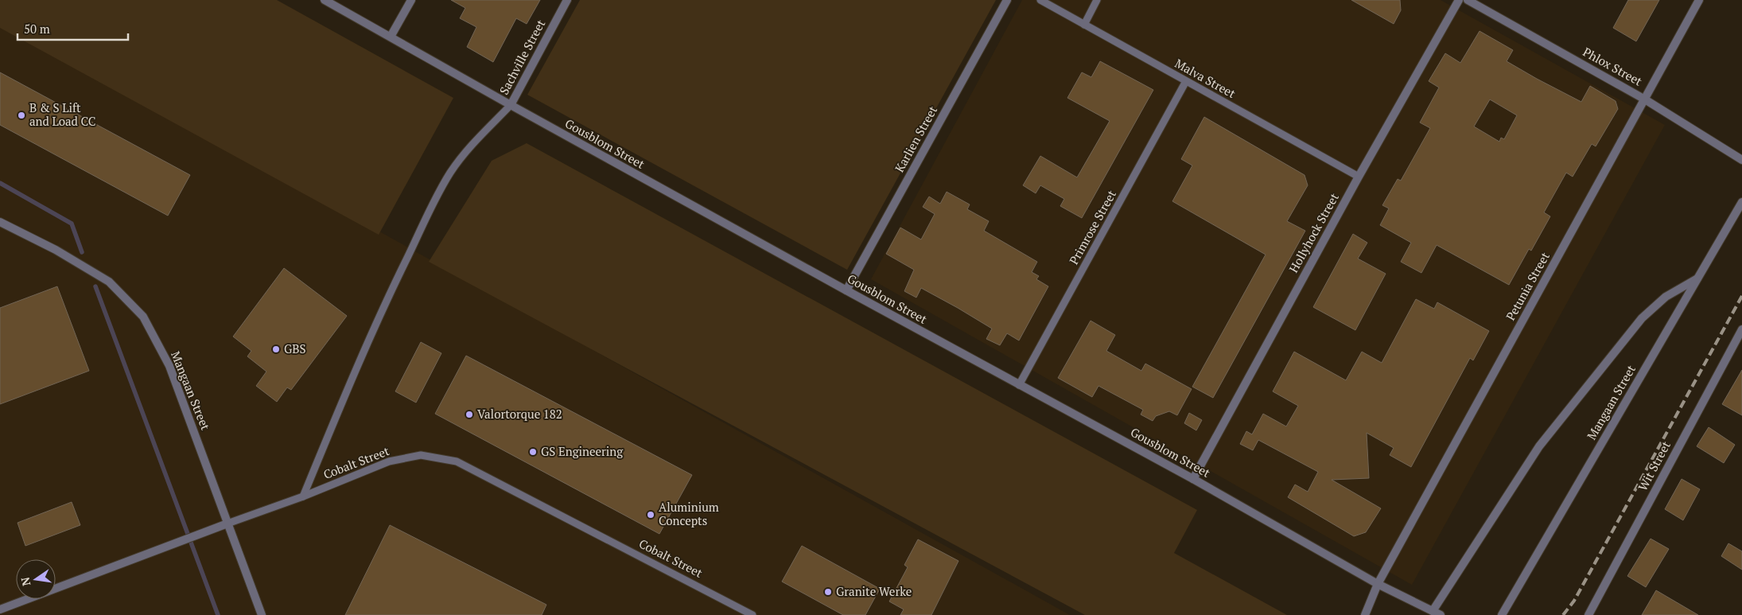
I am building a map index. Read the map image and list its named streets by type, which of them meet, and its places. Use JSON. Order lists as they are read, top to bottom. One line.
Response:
{"streets":{"street":["Sachville Street","Phlox Street","Karlien Street","Gousblom Street","Hollyhock Street","Petunia Street","Mangaan Street","Cobalt Street","Wit Street"],"lane":["Malva Street","Primrose Street"]},"crossings":[["Sachville Street","Gousblom Street"],["Phlox Street","Petunia Street"],["Malva Street","Primrose Street"],["Malva Street","Hollyhock Street"],["Karlien Street","Gousblom Street"],["Gousblom Street","Primrose Street"],["Gousblom Street","Hollyhock Street"],["Gousblom Street","Petunia Street"],["Mangaan Street","Cobalt Street"]],"places":["B & S Lift and Load CC","GBS","Valortorque 182","GS Engineering","Aluminium Concepts","Granite Werke"],"scale_bar":"50 m","north":"left"}
